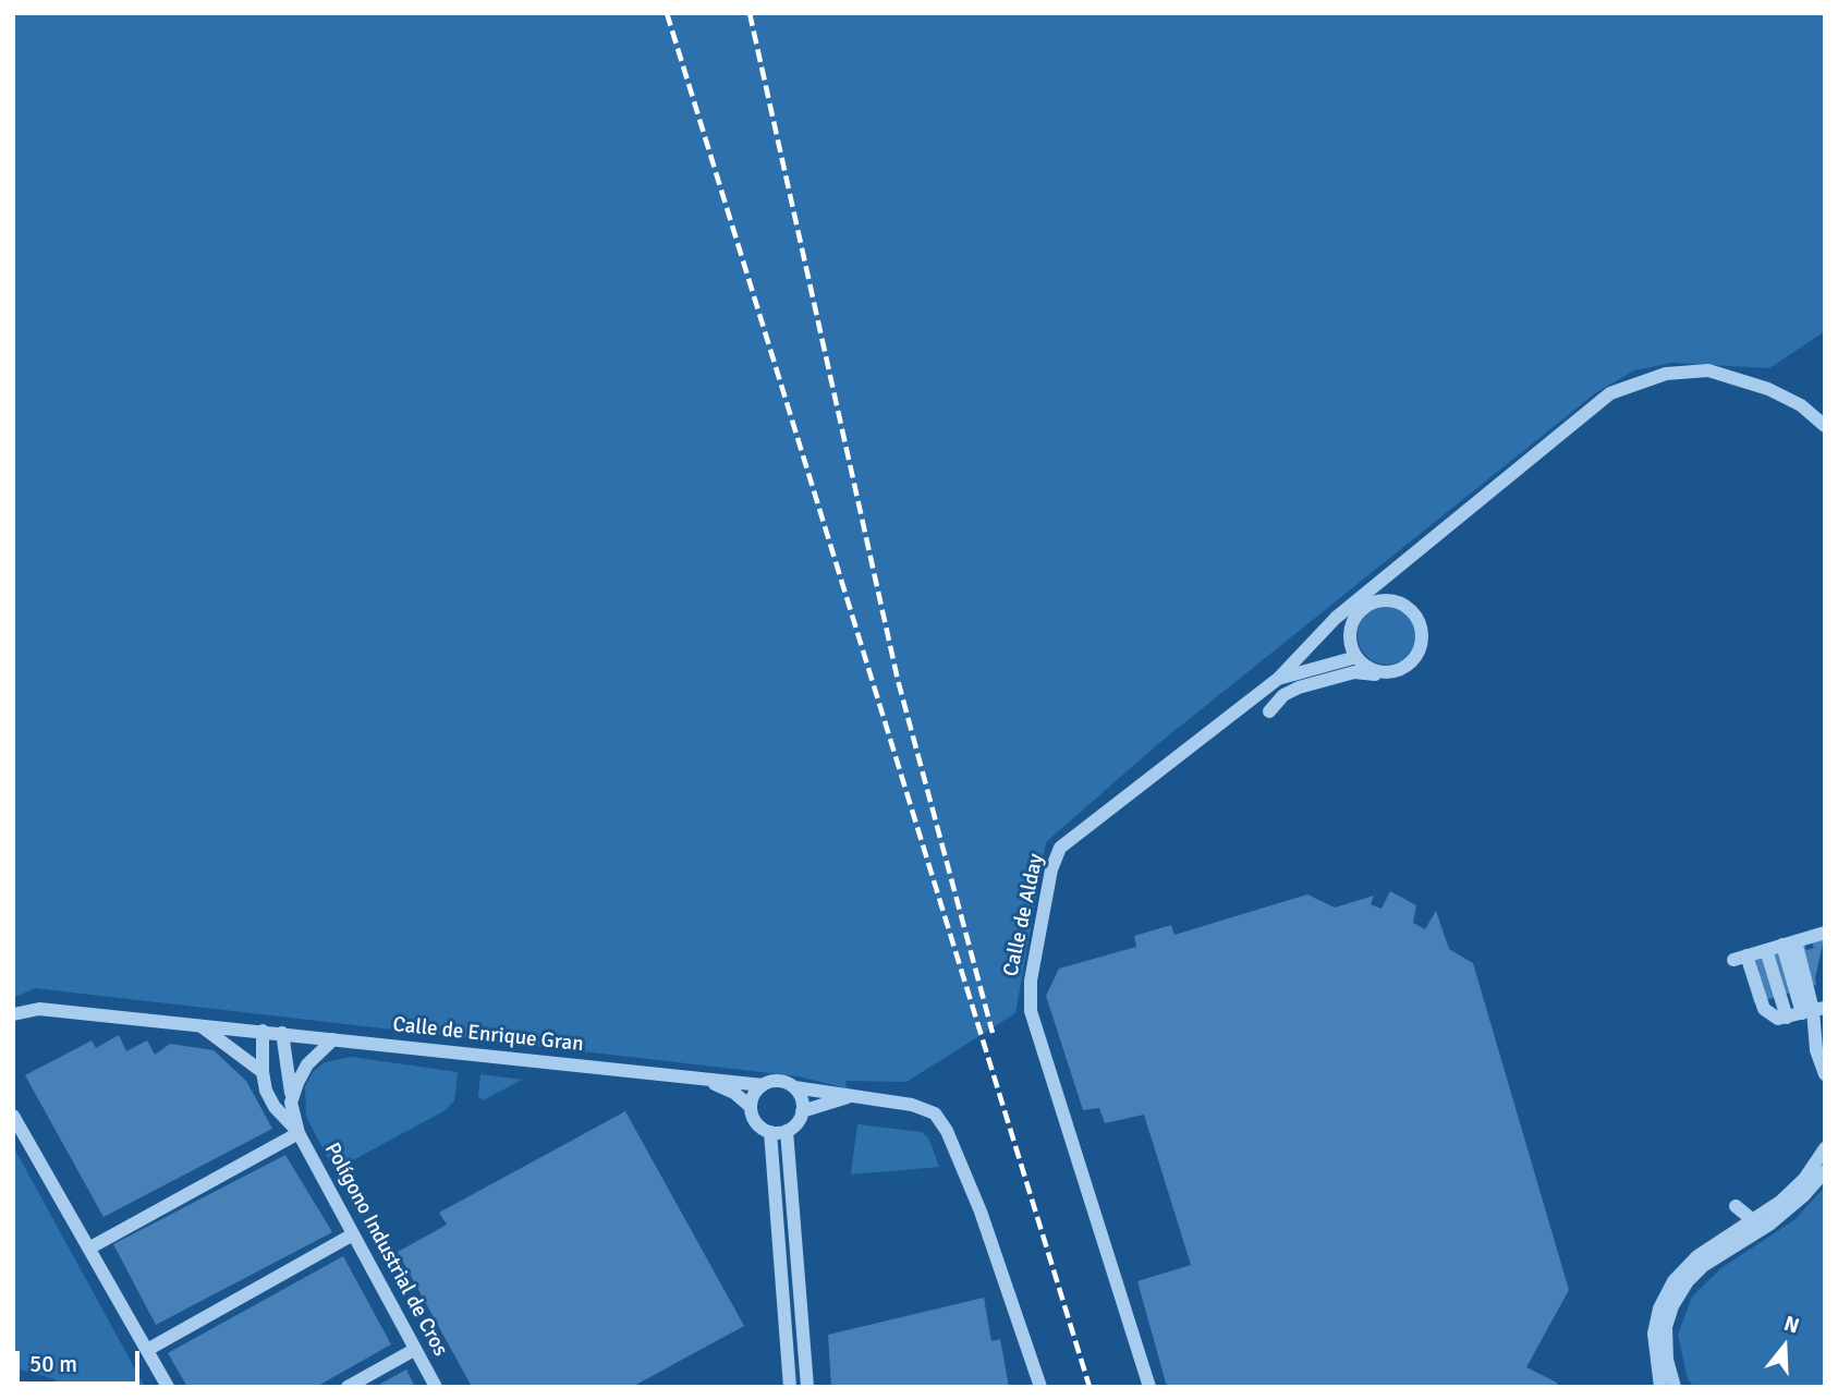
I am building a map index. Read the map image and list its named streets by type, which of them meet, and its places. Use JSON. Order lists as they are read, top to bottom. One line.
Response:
{"streets":{"street":["Calle de Alday","Calle de Enrique Gran","Polígono Industrial de Cros"]},"crossings":[["Calle de Enrique Gran","Polígono Industrial de Cros"]],"scale_bar":"50 m","north":"top"}
